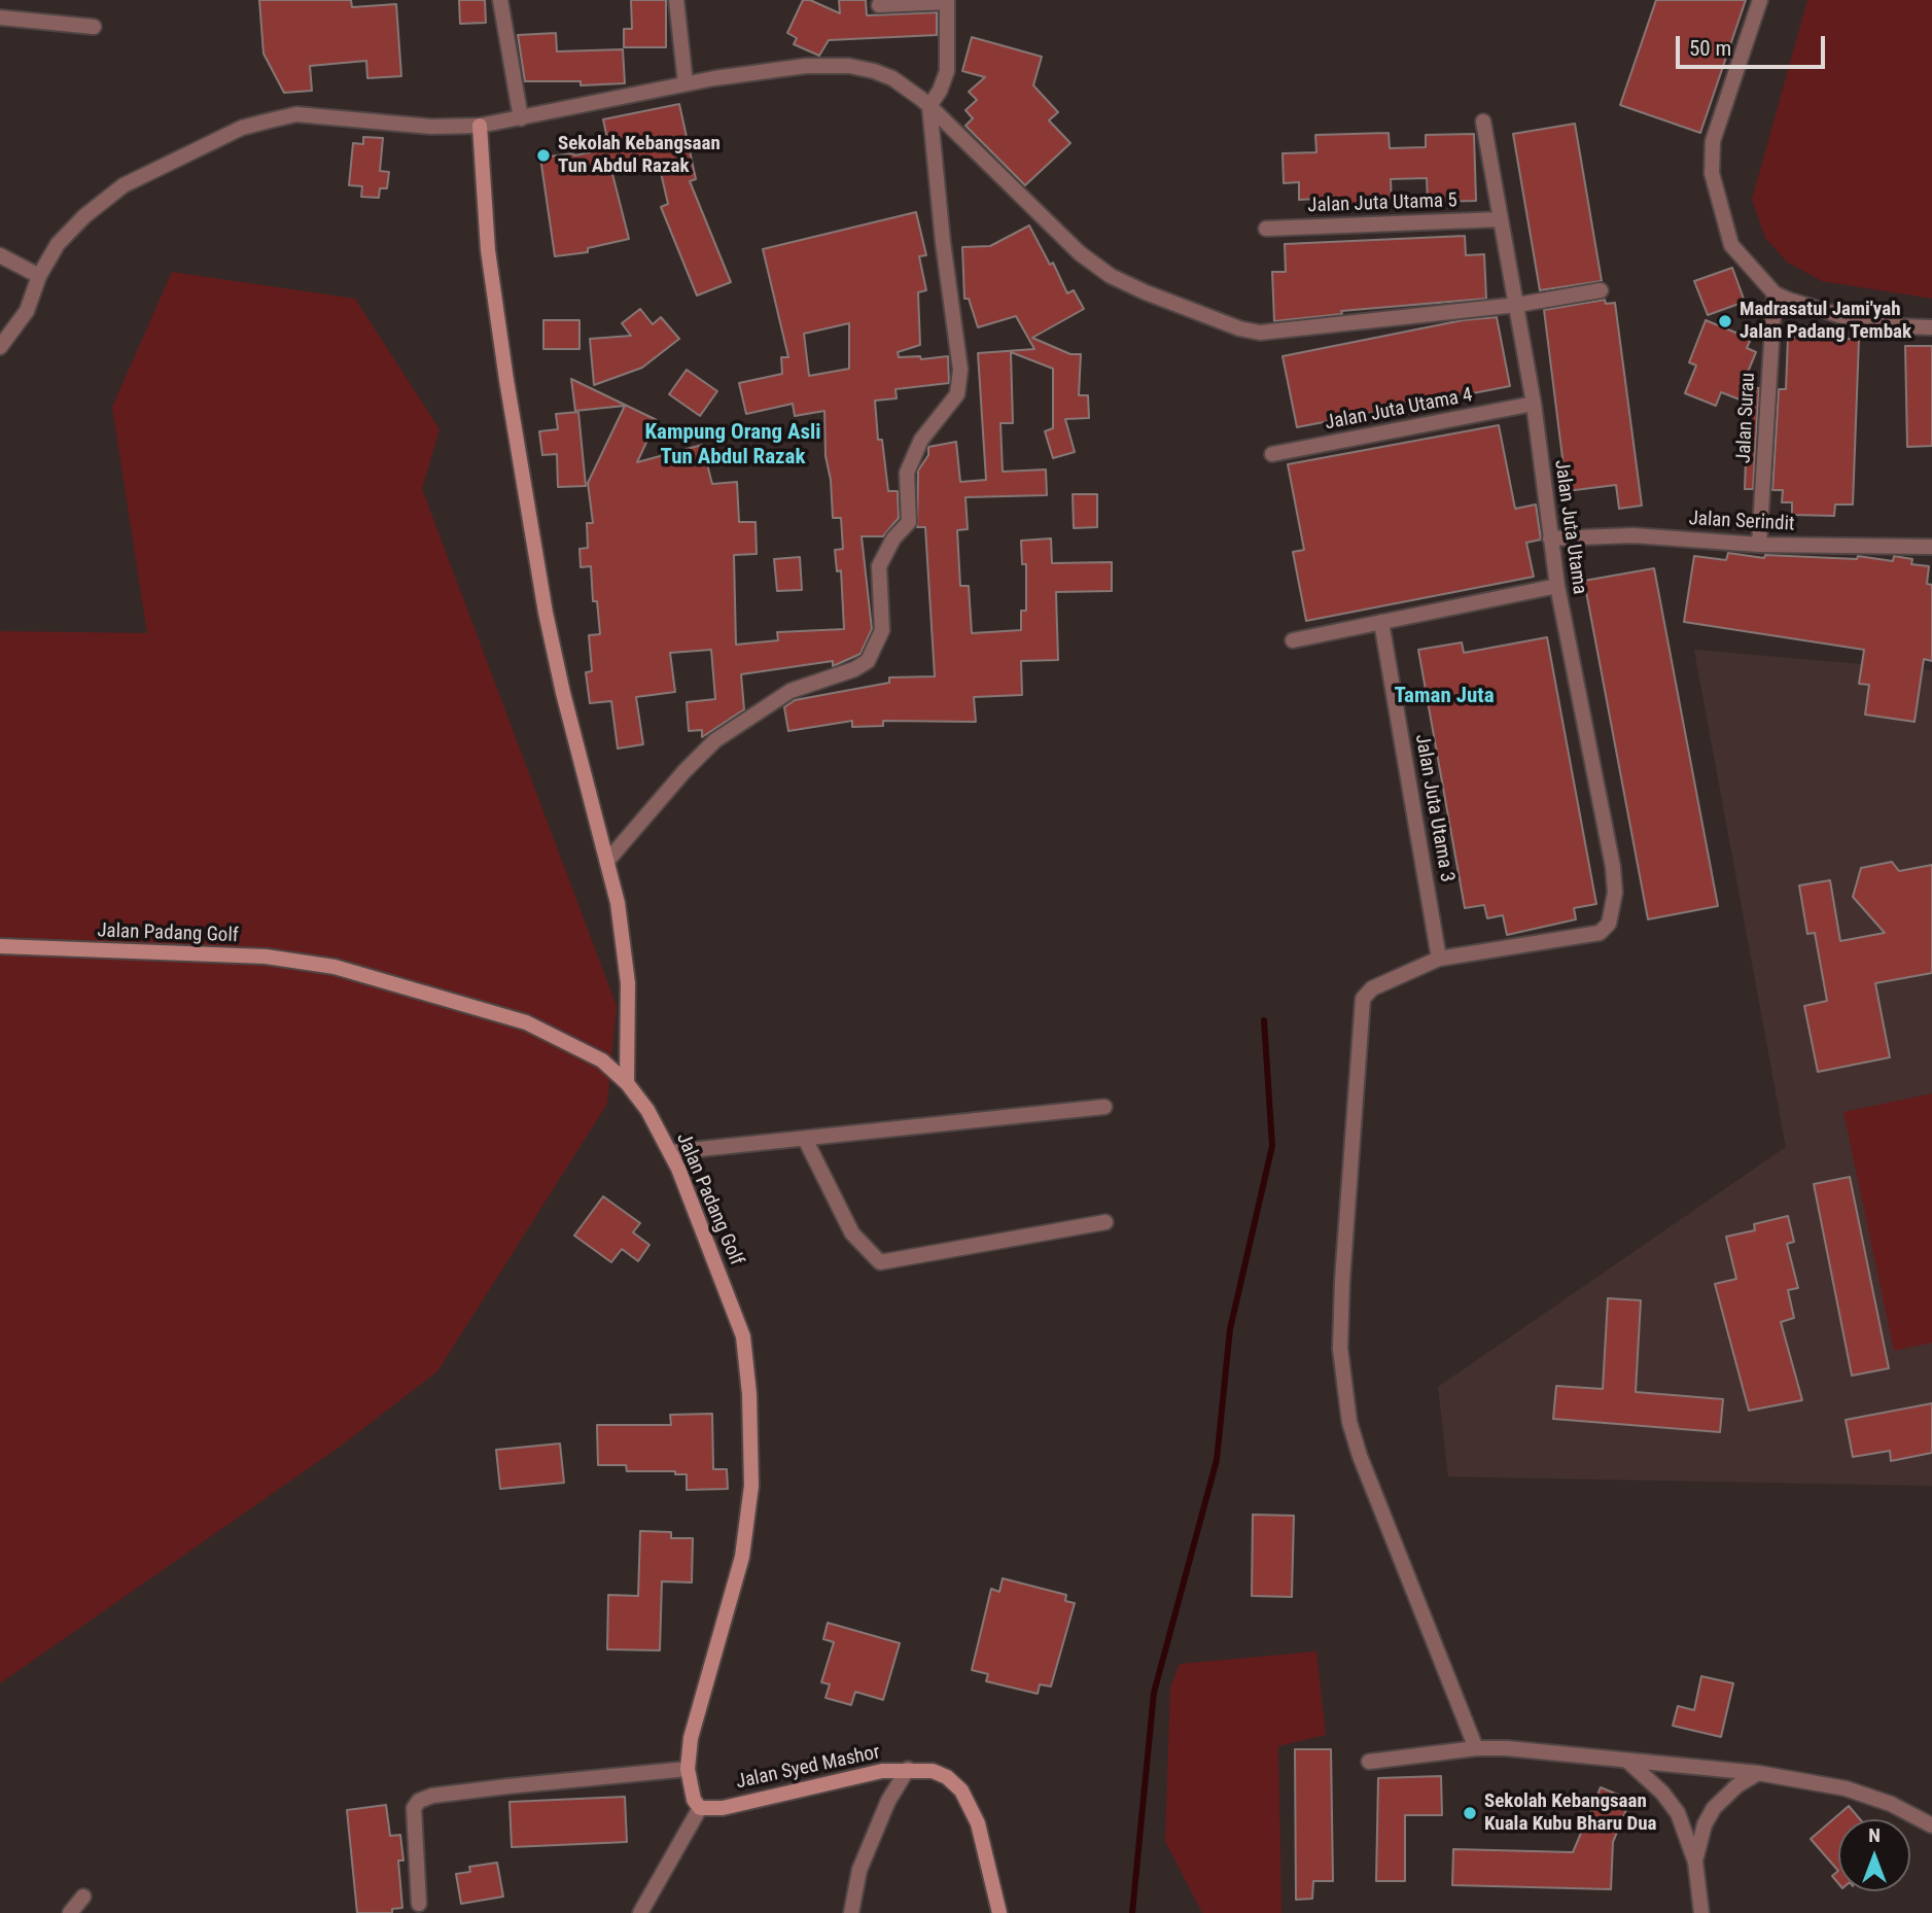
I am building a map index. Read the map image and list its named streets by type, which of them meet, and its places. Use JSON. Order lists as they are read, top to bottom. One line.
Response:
{"streets":{"street":["Jalan Juta Utama 5","Jalan Juta Utama 4","Jalan Surau","Jalan Serindit","Jalan Juta Utama","Jalan Juta Utama 3","Jalan Padang Golf","Jalan Syed Mashor"]},"crossings":[["Jalan Juta Utama 5","Jalan Juta Utama"],["Jalan Juta Utama 4","Jalan Juta Utama"],["Jalan Surau","Jalan Serindit"],["Jalan Serindit","Jalan Juta Utama"],["Jalan Juta Utama","Jalan Juta Utama 3"],["Jalan Padang Golf","Jalan Syed Mashor"]],"districts":["Kampung Orang Asli Tun Abdul Razak","Taman Juta"],"places":["Sekolah Kebangsaan Tun Abdul Razak","Madrasatul Jami'yah Jalan Padang Tembak","Sekolah Kebangsaan Kuala Kubu Bharu Dua"],"scale_bar":"50 m","north":"top"}
